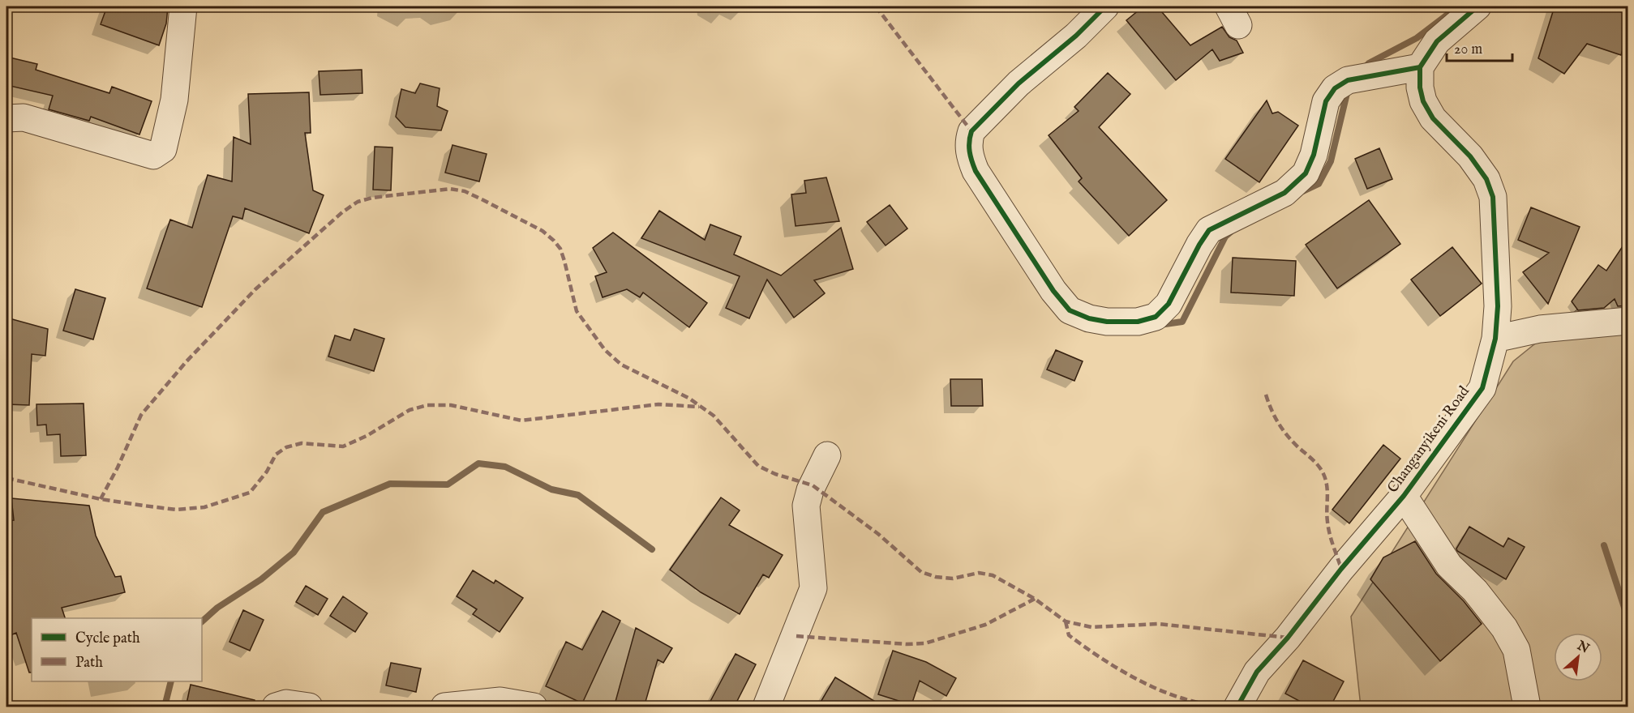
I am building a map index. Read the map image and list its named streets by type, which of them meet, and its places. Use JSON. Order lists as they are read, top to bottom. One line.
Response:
{"streets":{"street":["Changanyikeni Road"]},"legend":["Cycle path","Path"],"scale_bar":"20 m","north":"top right"}
